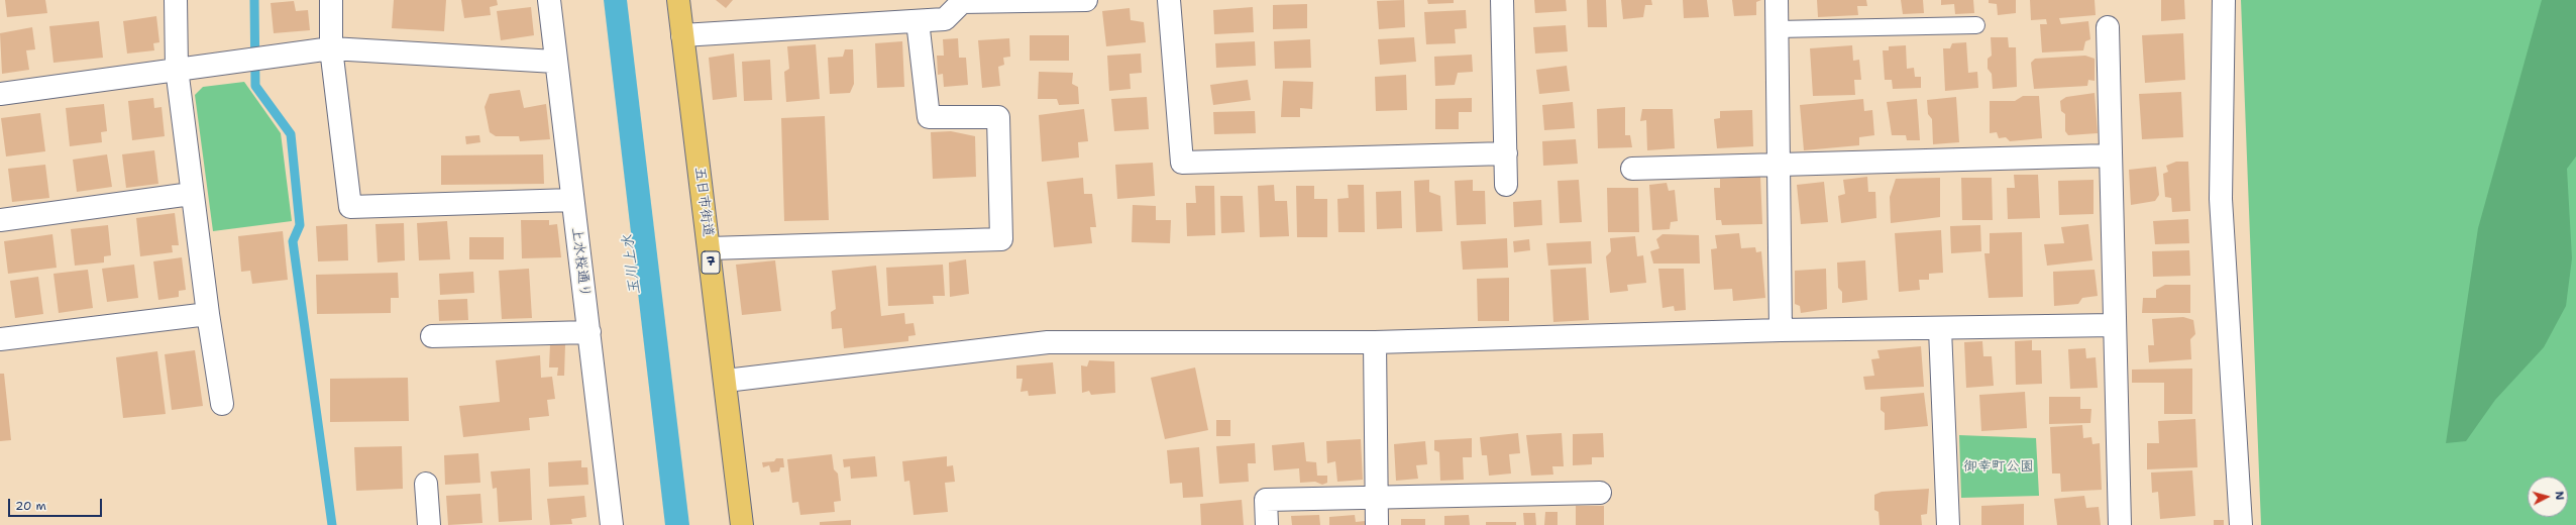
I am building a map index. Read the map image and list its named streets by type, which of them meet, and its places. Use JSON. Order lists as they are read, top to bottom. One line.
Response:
{"streets":{"main road":["五日市街道","7"],"street":["上水桜通り"]},"water":["玉川上水"],"parks":["御幸町公園"],"scale_bar":"20 m","north":"right"}
